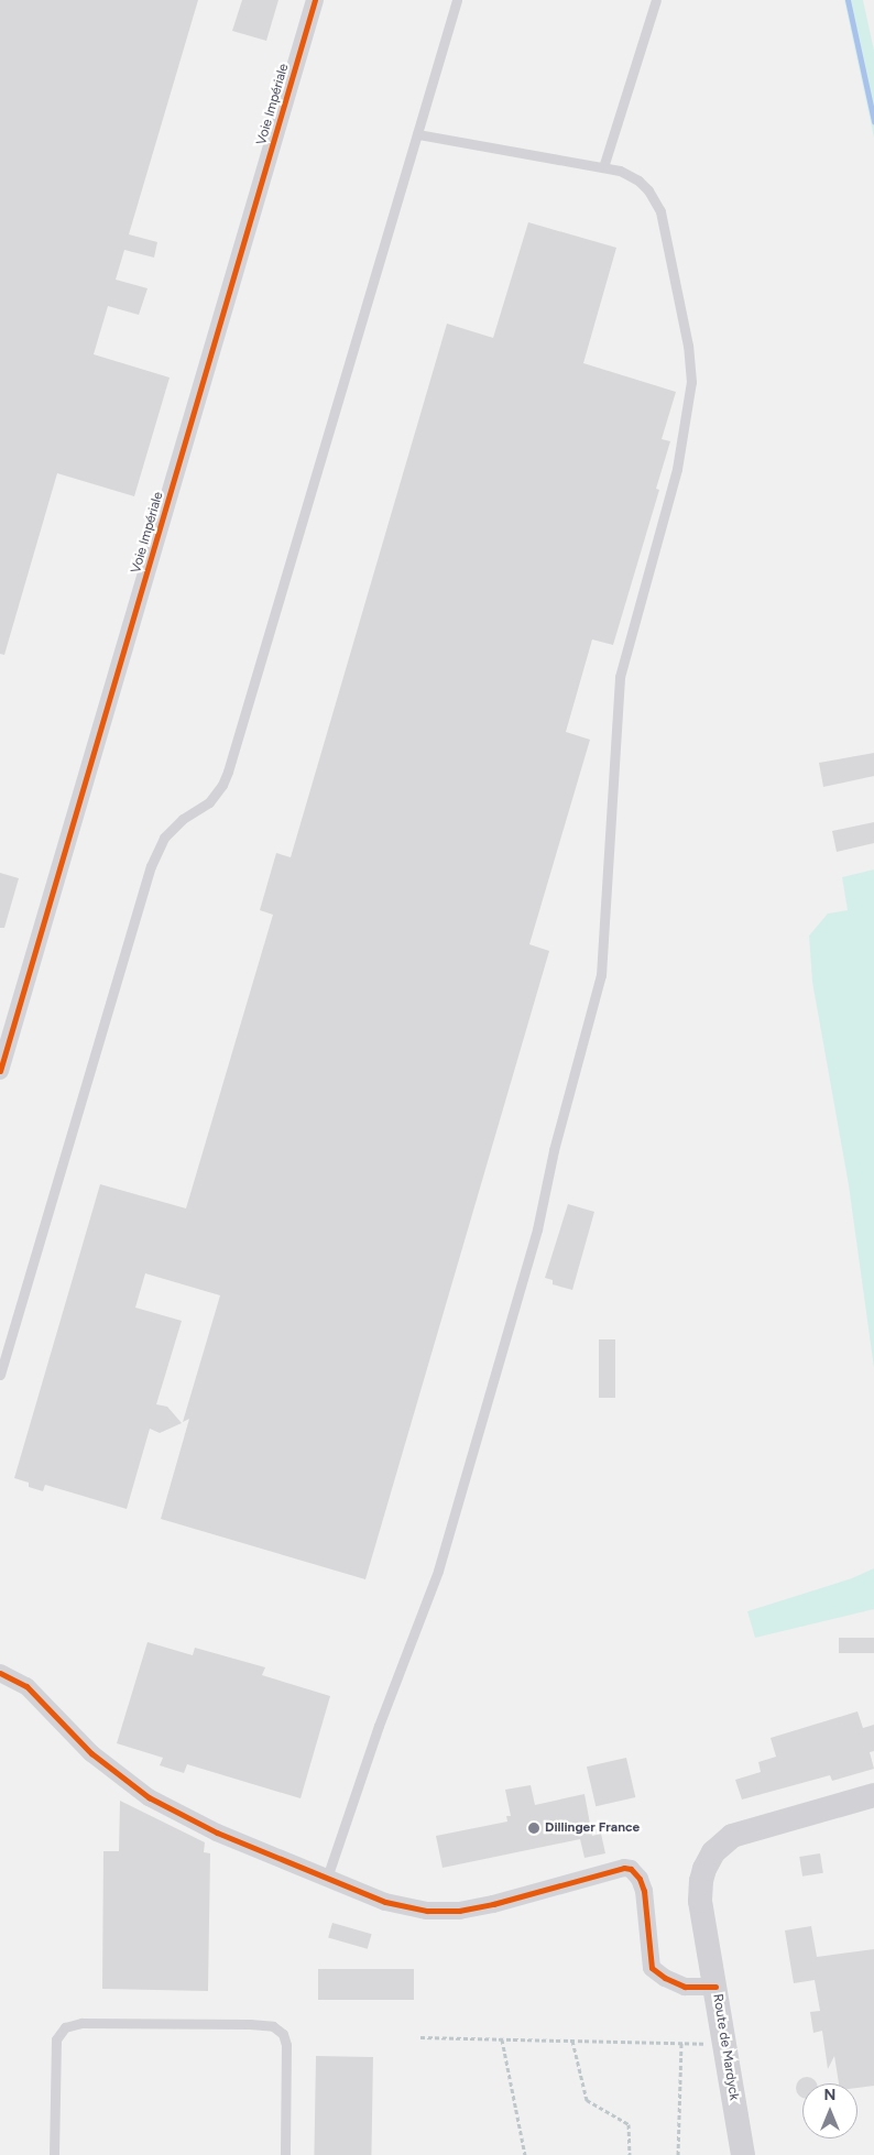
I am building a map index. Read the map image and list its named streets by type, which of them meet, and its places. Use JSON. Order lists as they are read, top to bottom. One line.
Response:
{"streets":{"main road":["Route de Mardyck"],"street":["Voie Impériale"]},"places":["Dillinger France"],"north":"top"}
